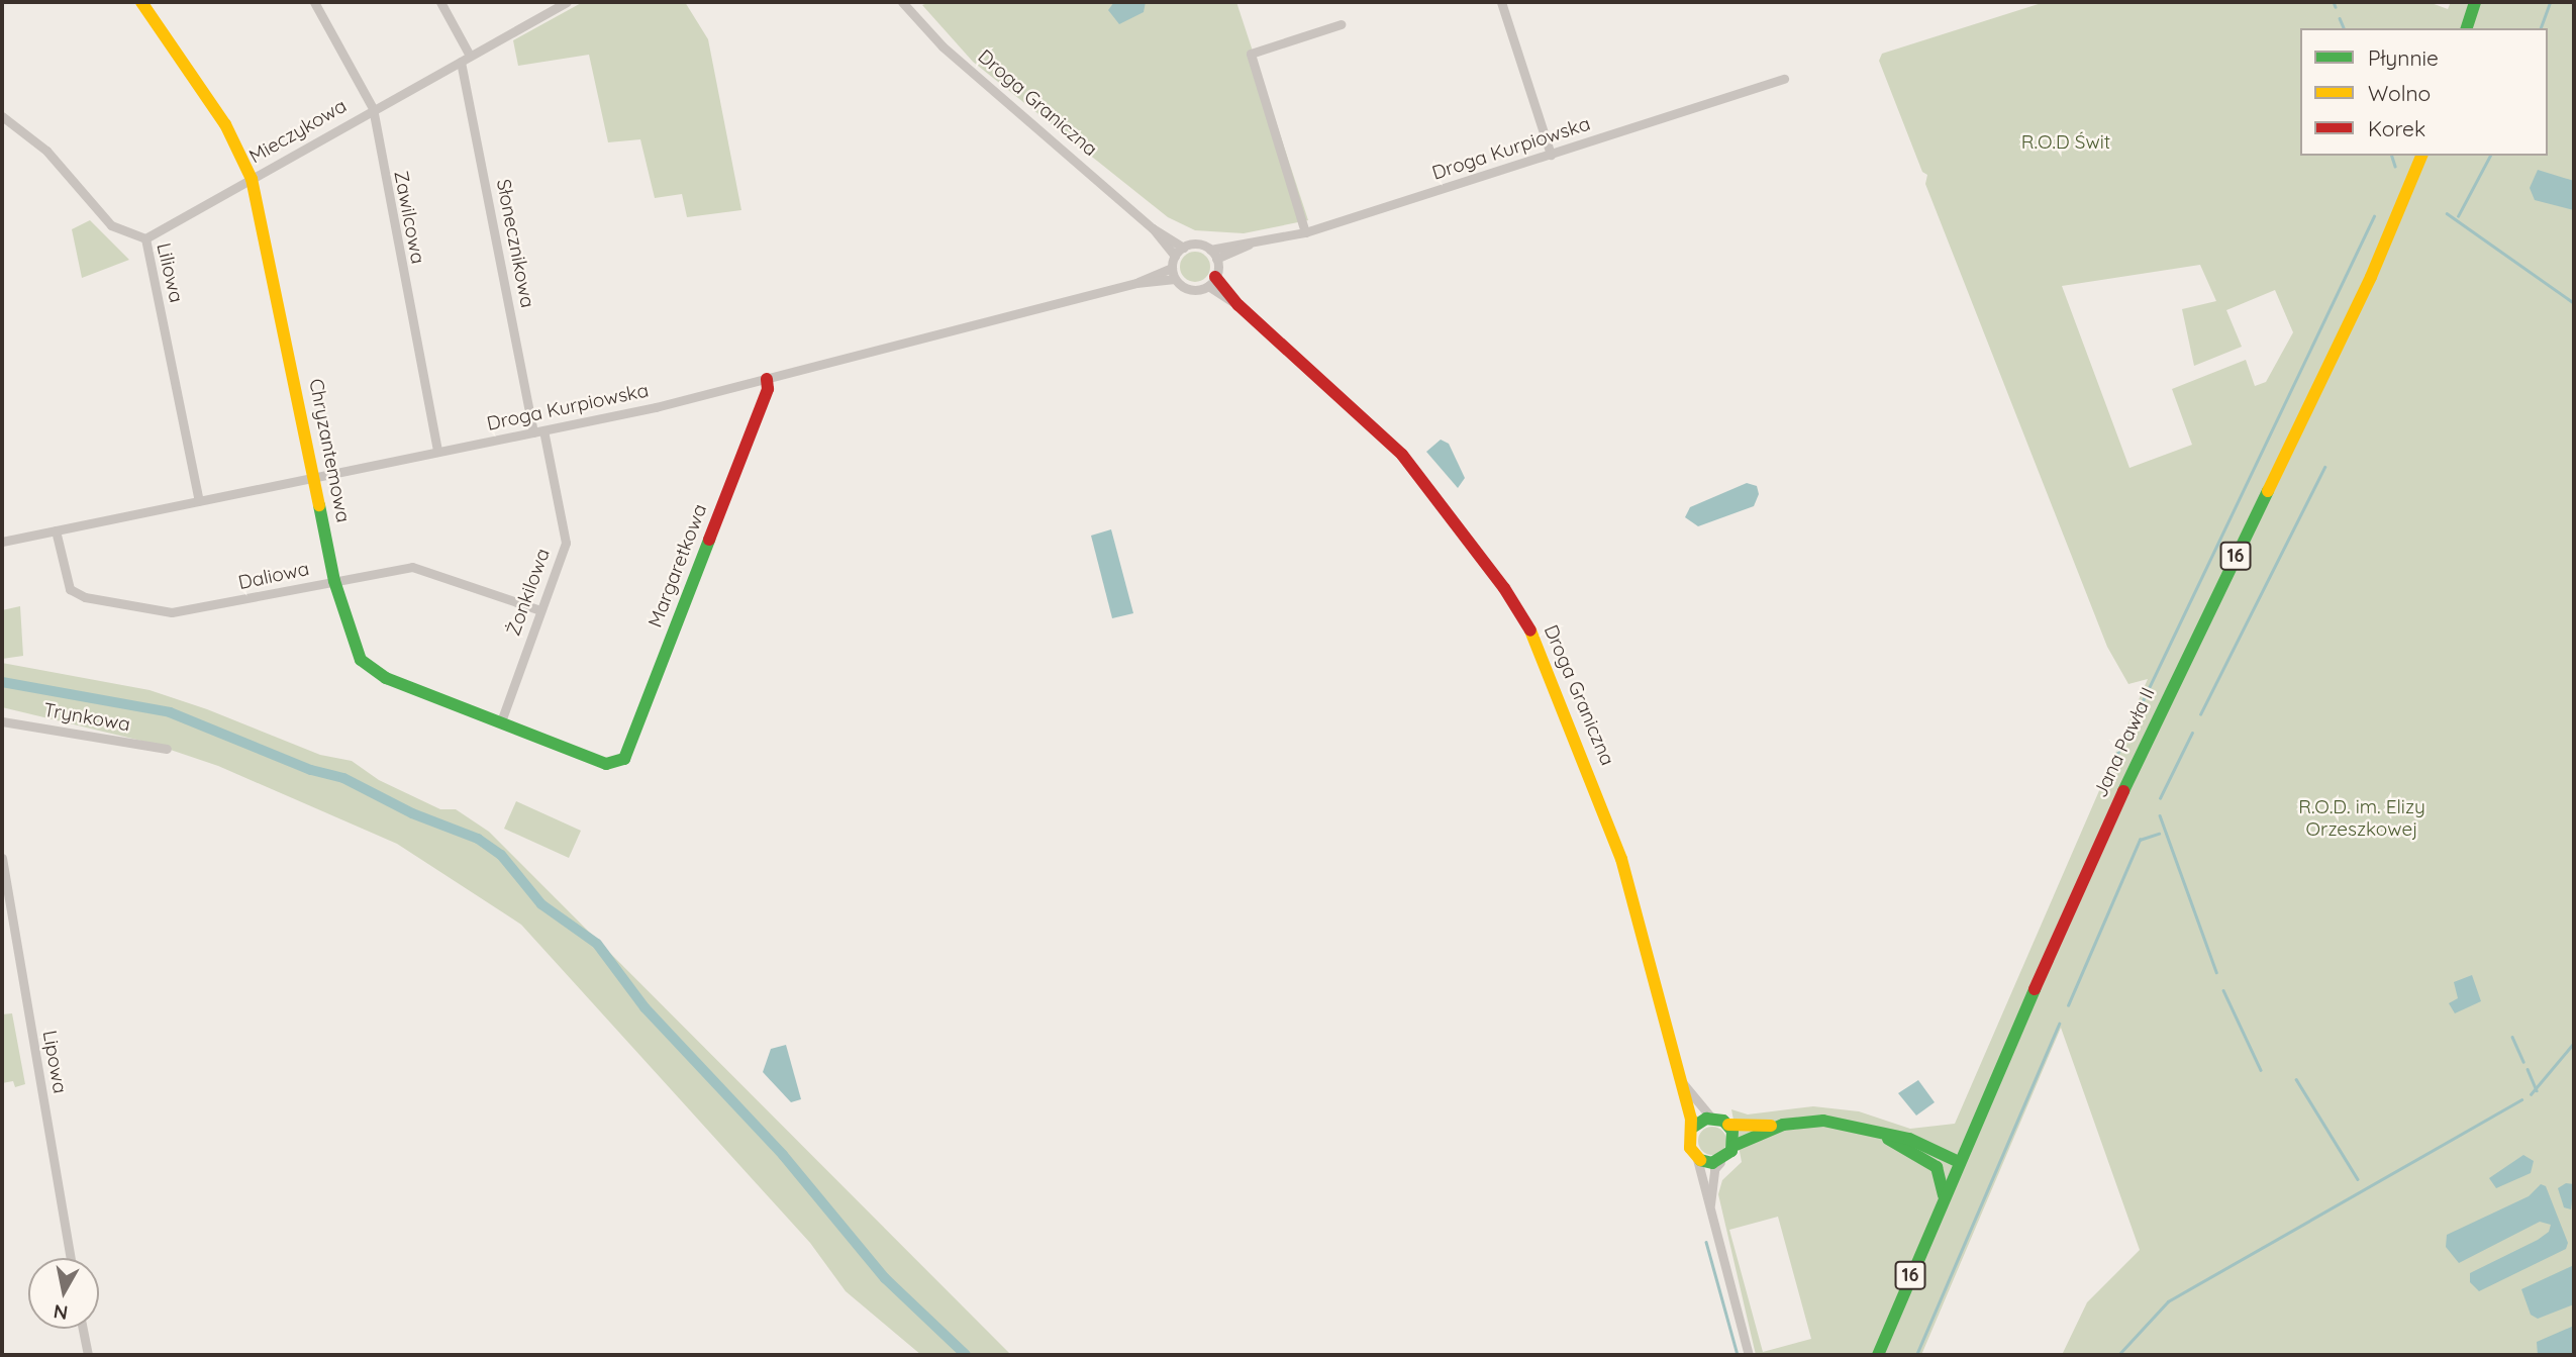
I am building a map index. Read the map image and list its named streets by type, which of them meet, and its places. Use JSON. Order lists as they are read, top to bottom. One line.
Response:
{"streets":{"street":["Droga Graniczna","Mieczykowa","Droga Kurpiowska","Zawilcowa","Słonecznikowa","Liliowa","Chryzantemowa","16","Margaretkowa","Daliowa","Żonkilowa","Trynkowa","Jana Pawła II","Lipowa"]},"crossings":[["Droga Graniczna","Droga Kurpiowska"],["Mieczykowa","Zawilcowa"],["Mieczykowa","Słonecznikowa"],["Mieczykowa","Liliowa"],["Mieczykowa","Chryzantemowa"],["Droga Kurpiowska","Zawilcowa"],["Droga Kurpiowska","Słonecznikowa"],["Droga Kurpiowska","Liliowa"],["Droga Kurpiowska","Chryzantemowa"],["Droga Kurpiowska","Margaretkowa"],["Droga Kurpiowska","Daliowa"],["Droga Kurpiowska","Żonkilowa"],["Chryzantemowa","Margaretkowa"],["Chryzantemowa","Daliowa"],["Chryzantemowa","Żonkilowa"],["Daliowa","Żonkilowa"]],"parks":["R.O.D Świt","R.O.D. im. Elizy Orzeszkowej"],"legend":["Płynnie","Wolno","Korek"],"north":"bottom"}
